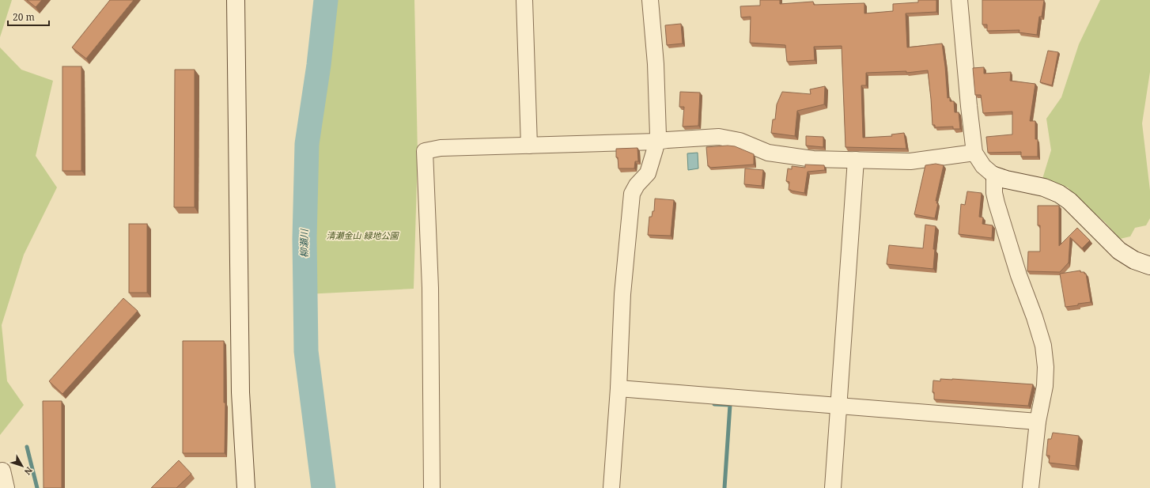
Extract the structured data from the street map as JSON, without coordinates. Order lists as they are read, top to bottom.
{
  "water": ["柳瀬川"],
  "parks": ["清瀬金山 緑地公園"],
  "scale_bar": "20 m",
  "north": "bottom right"
}
